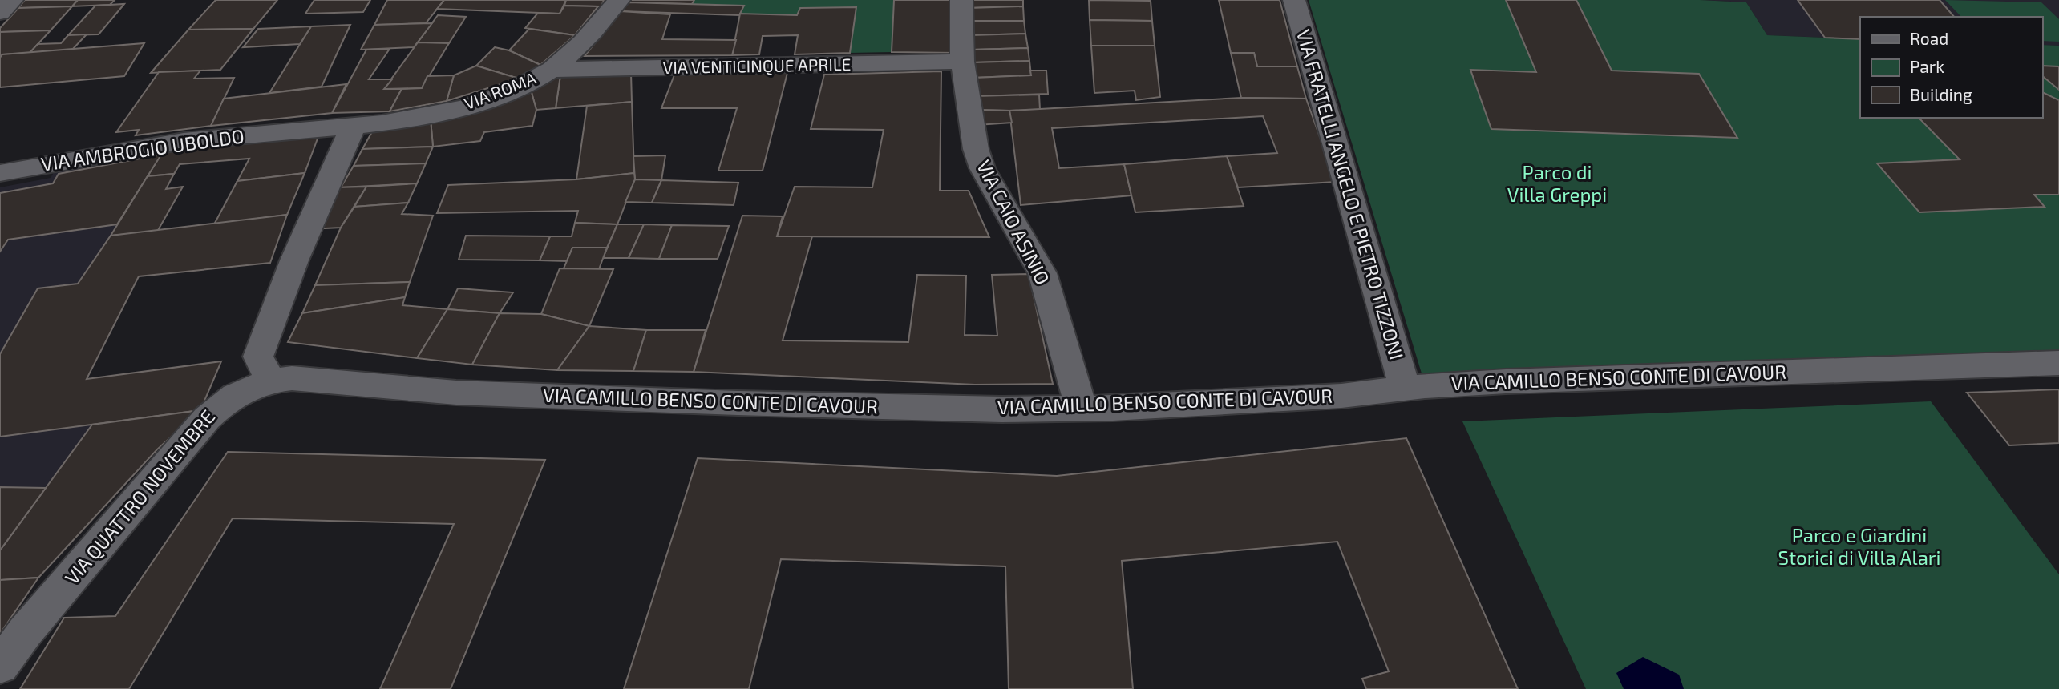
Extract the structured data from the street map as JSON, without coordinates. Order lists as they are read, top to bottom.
{
  "streets": {
    "street": [
      "VIA VENTICINQUE APRILE",
      "VIA ROMA",
      "VIA AMBROGIO UBOLDO",
      "VIA FRATELLI ANGELO E PIETRO TIZZONI",
      "VIA CAIO ASINIO",
      "VIA CAMILLO BENSO CONTE DI CAVOUR",
      "VIA QUATTRO NOVEMBRE"
    ]
  },
  "crossings": [
    ["VIA VENTICINQUE APRILE", "VIA ROMA"],
    ["VIA VENTICINQUE APRILE", "VIA CAIO ASINIO"],
    ["VIA ROMA", "VIA AMBROGIO UBOLDO"],
    ["VIA FRATELLI ANGELO E PIETRO TIZZONI", "VIA CAMILLO BENSO CONTE DI CAVOUR"],
    ["VIA CAIO ASINIO", "VIA CAMILLO BENSO CONTE DI CAVOUR"],
    ["VIA CAMILLO BENSO CONTE DI CAVOUR", "VIA QUATTRO NOVEMBRE"]
  ],
  "parks": ["Parco di Villa Greppi", "Parco e Giardini Storici di Villa Alari"],
  "legend": ["Road", "Park", "Building"]
}
